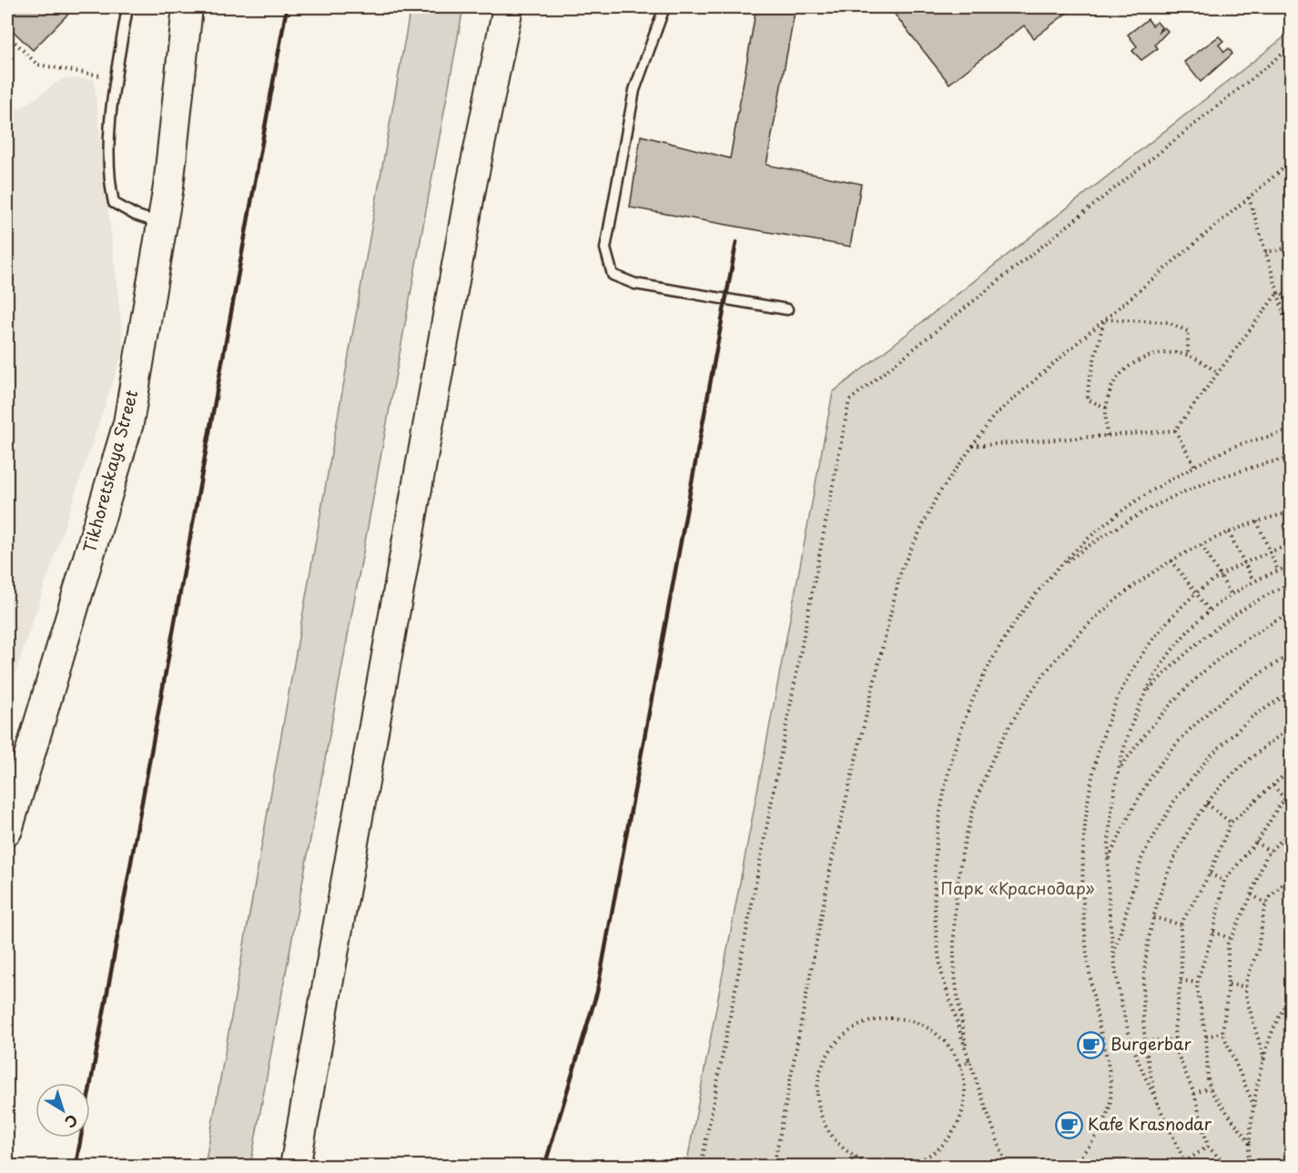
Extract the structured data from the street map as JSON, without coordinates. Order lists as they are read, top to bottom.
{
  "streets": {
    "street": ["Tikhoretskaya Street"]
  },
  "parks": ["Парк «Краснодар»"],
  "places": {
    "cafe": ["Burgerbar", "Kafe Krasnodar"]
  },
  "north": "bottom right"
}
